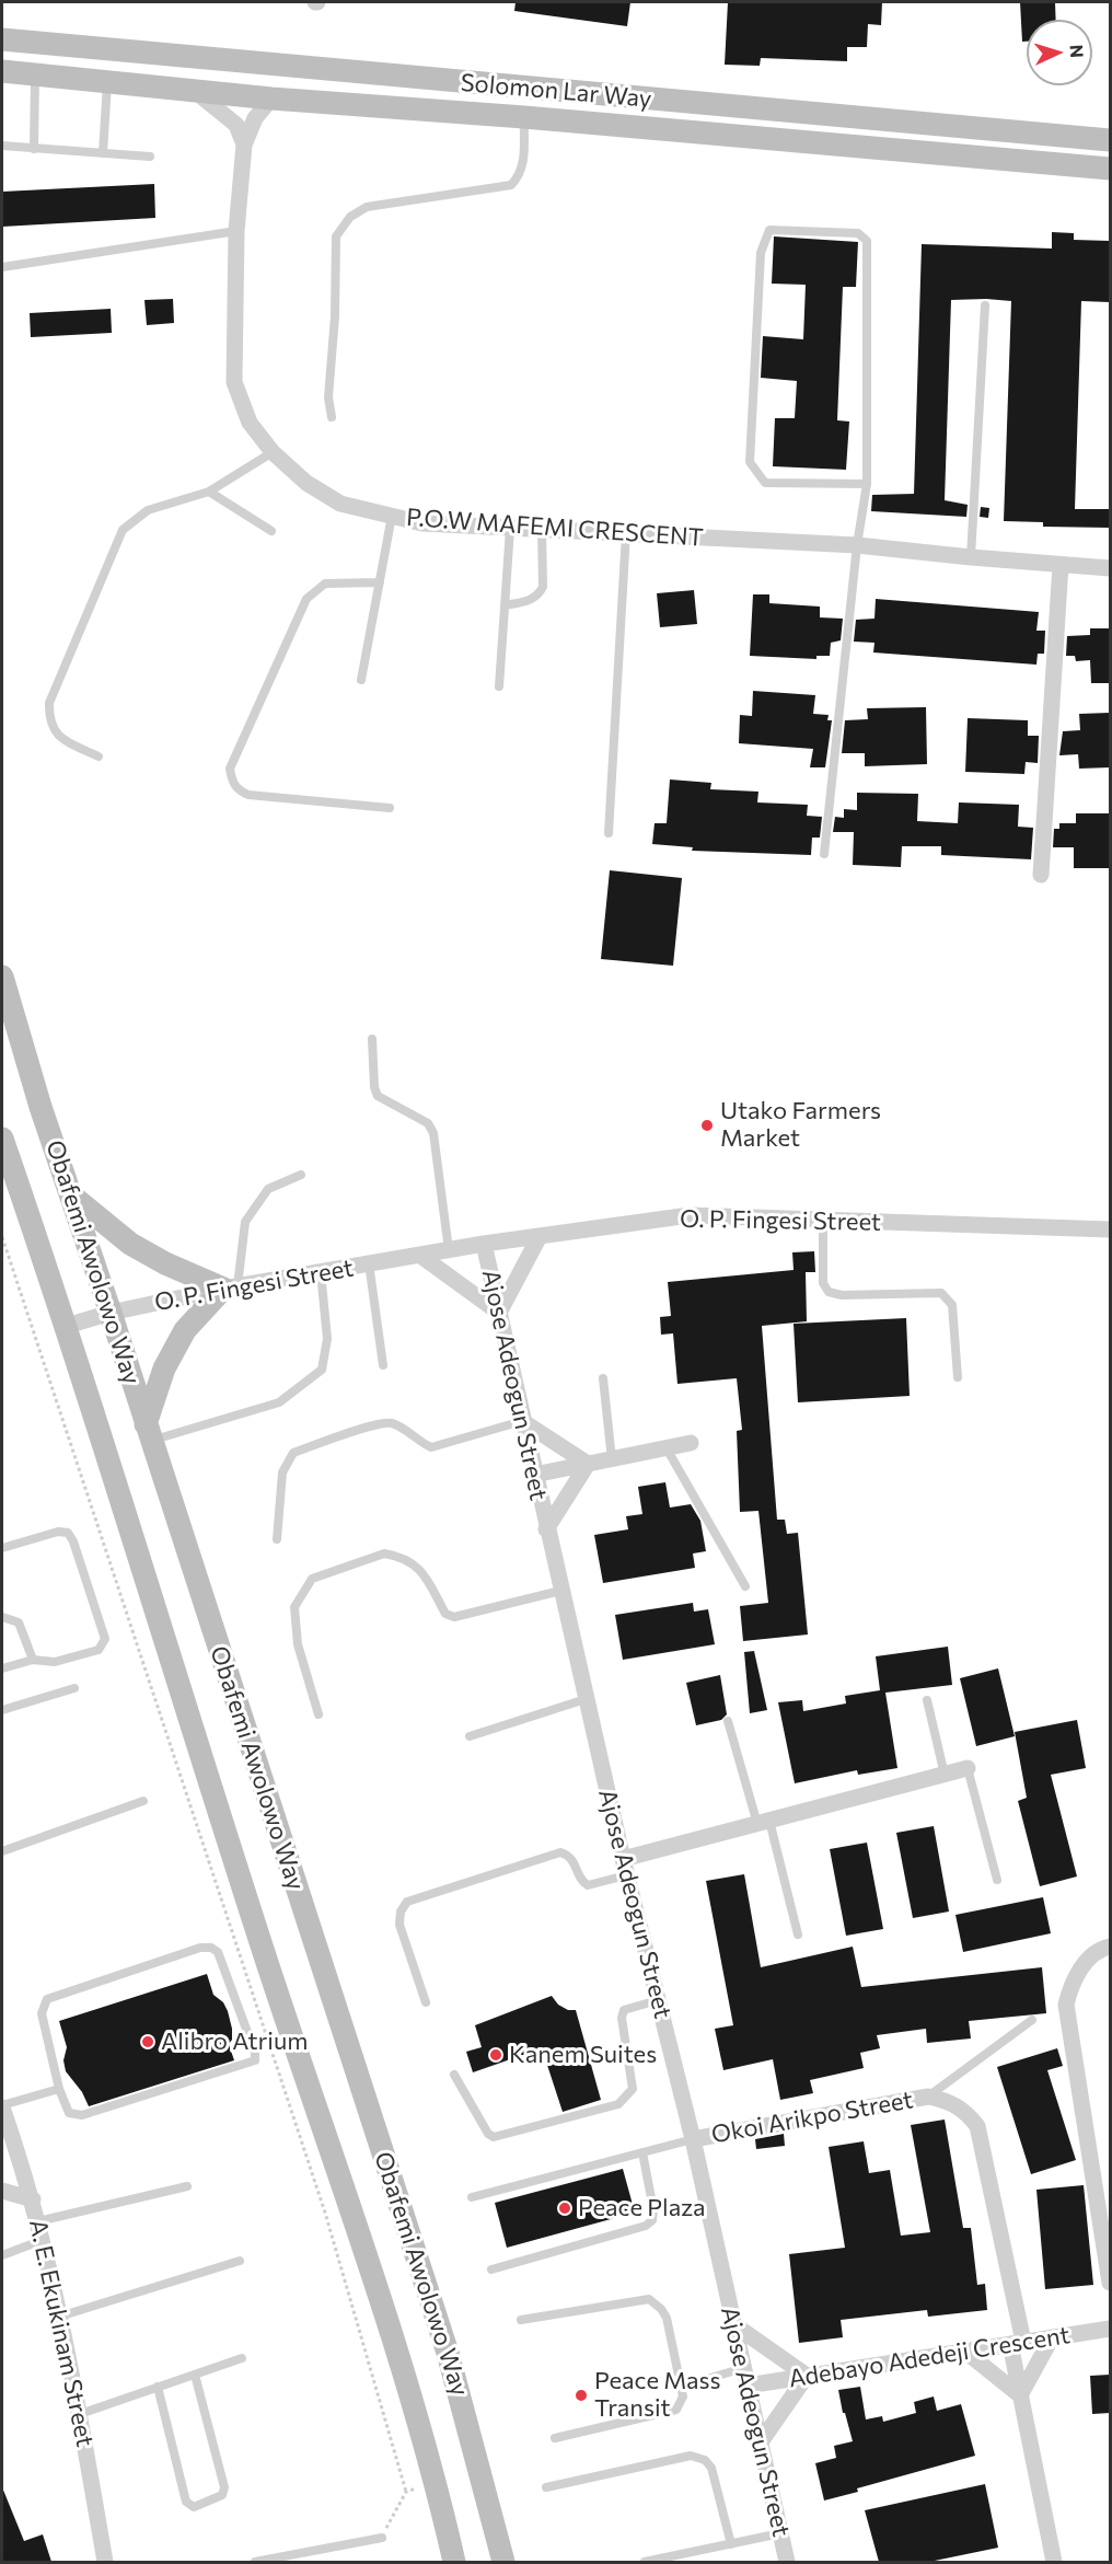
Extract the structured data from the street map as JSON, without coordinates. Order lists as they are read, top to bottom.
{
  "streets": {
    "main road": ["Solomon Lar Way", "Obafemi Awolowo Way"],
    "street": [
      "P.O.W MAFEMI CRESCENT",
      "O. P. Fingesi Street",
      "Ajose Adeogun Street",
      "Okoi Arikpo Street",
      "A. E. Ekukinam Street",
      "Adebayo Adedeji Crescent"
    ]
  },
  "crossings": [
    ["Solomon Lar Way", "P.O.W MAFEMI CRESCENT"],
    ["O. P. Fingesi Street", "Obafemi Awolowo Way"],
    ["O. P. Fingesi Street", "Ajose Adeogun Street"],
    ["Ajose Adeogun Street", "Okoi Arikpo Street"],
    ["Ajose Adeogun Street", "Adebayo Adedeji Crescent"],
    ["Okoi Arikpo Street", "Adebayo Adedeji Crescent"]
  ],
  "places": [
    "Utako Farmers Market",
    "Alibro Atrium",
    "Kanem Suites",
    "Peace Plaza",
    "Peace Mass Transit"
  ],
  "north": "right"
}
